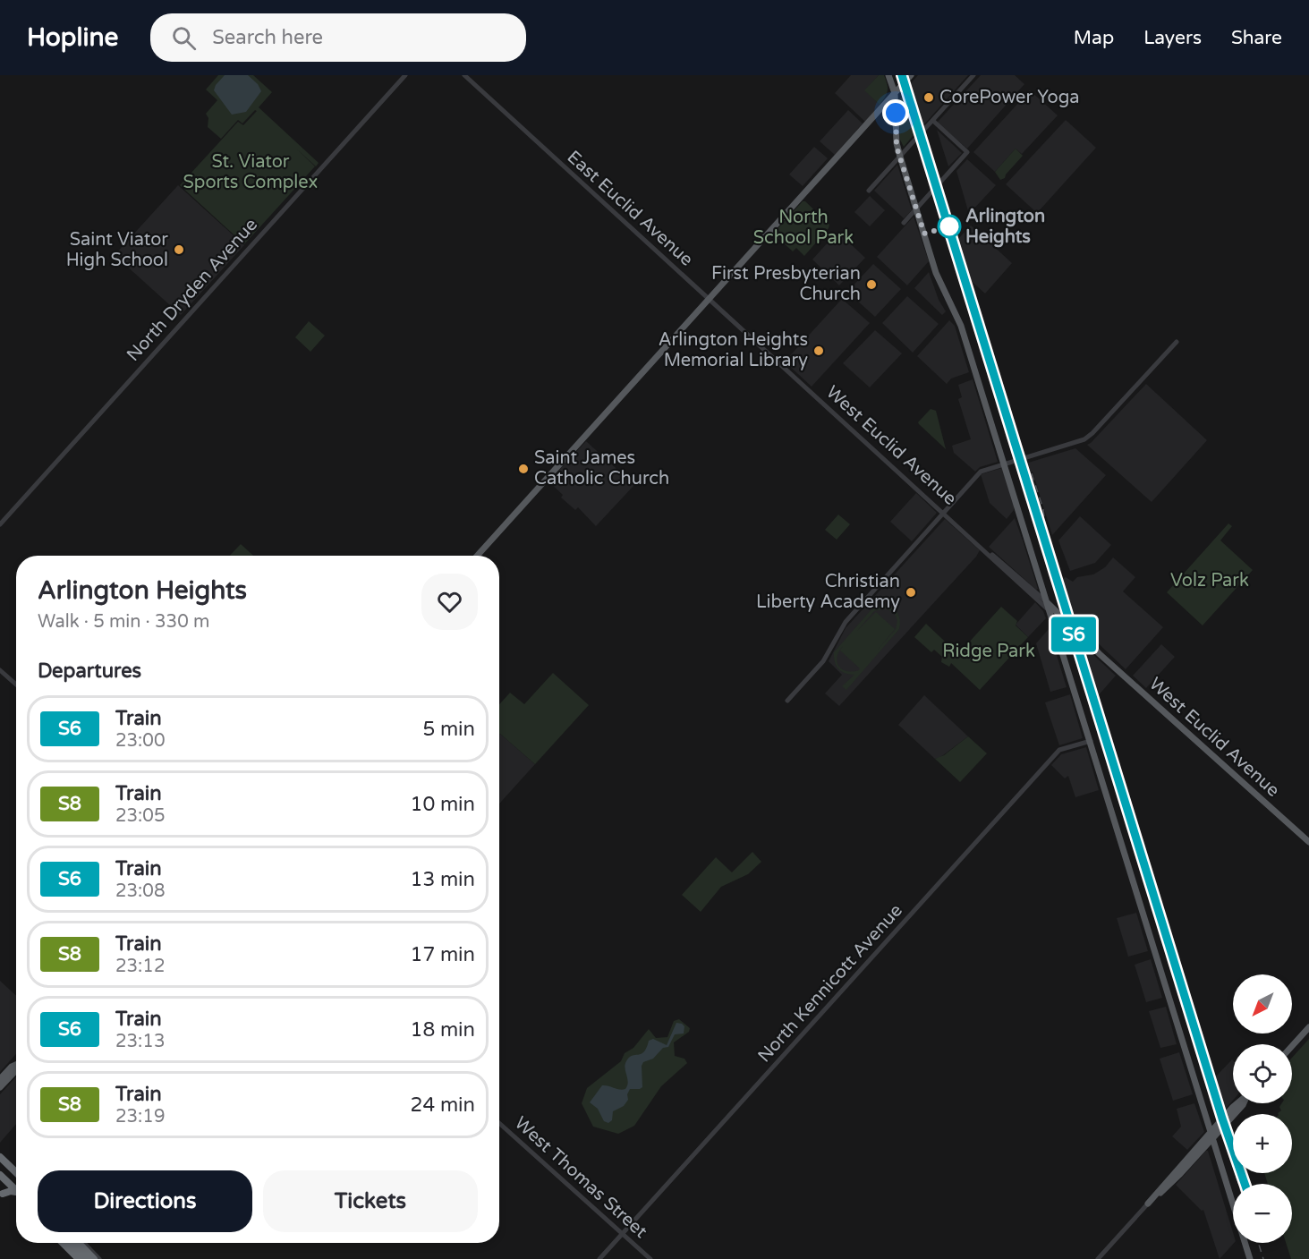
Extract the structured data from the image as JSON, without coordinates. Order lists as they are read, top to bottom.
{
  "streets": {
    "main road": ["West Euclid Avenue"],
    "street": [
      "East Euclid Avenue",
      "North Dryden Avenue",
      "North Kennicott Avenue",
      "West Thomas Street"
    ]
  },
  "crossings": [
    ["East Euclid Avenue", "West Euclid Avenue"],
    ["North Kennicott Avenue", "West Thomas Street"]
  ],
  "parks": [
    "St. Viator Sports Complex",
    "North School Park",
    "Volz Park",
    "Ridge Park"
  ],
  "places": [
    "CorePower Yoga",
    "Arlington Heights",
    "Saint Viator High School",
    "First Presbyterian Church",
    "Arlington Heights Memorial Library",
    "Saint James Catholic Church",
    "Christian Liberty Academy"
  ],
  "north": "bottom left",
  "page": {
    "header": "Hopline",
    "search": "Search here",
    "nav": ["Map", "Layers", "Share"],
    "on_map": "S6",
    "heading": [
      ["Arlington Heights", "Walk · 5 min · 330 m"],
      "Departures"
    ],
    "list": [
      {
        "mark": "S6",
        "name": "Train",
        "note": "23:00",
        "value": "5 min"
      },
      {
        "mark": "S8",
        "name": "Train",
        "note": "23:05",
        "value": "10 min"
      },
      {
        "mark": "S6",
        "name": "Train",
        "note": "23:08",
        "value": "13 min"
      },
      {
        "mark": "S8",
        "name": "Train",
        "note": "23:12",
        "value": "17 min"
      },
      {
        "mark": "S6",
        "name": "Train",
        "note": "23:13",
        "value": "18 min"
      },
      {
        "mark": "S8",
        "name": "Train",
        "note": "23:19",
        "value": "24 min"
      }
    ],
    "map_buttons": ["+", "−"],
    "buttons": ["Directions", "Tickets"]
  }
}
